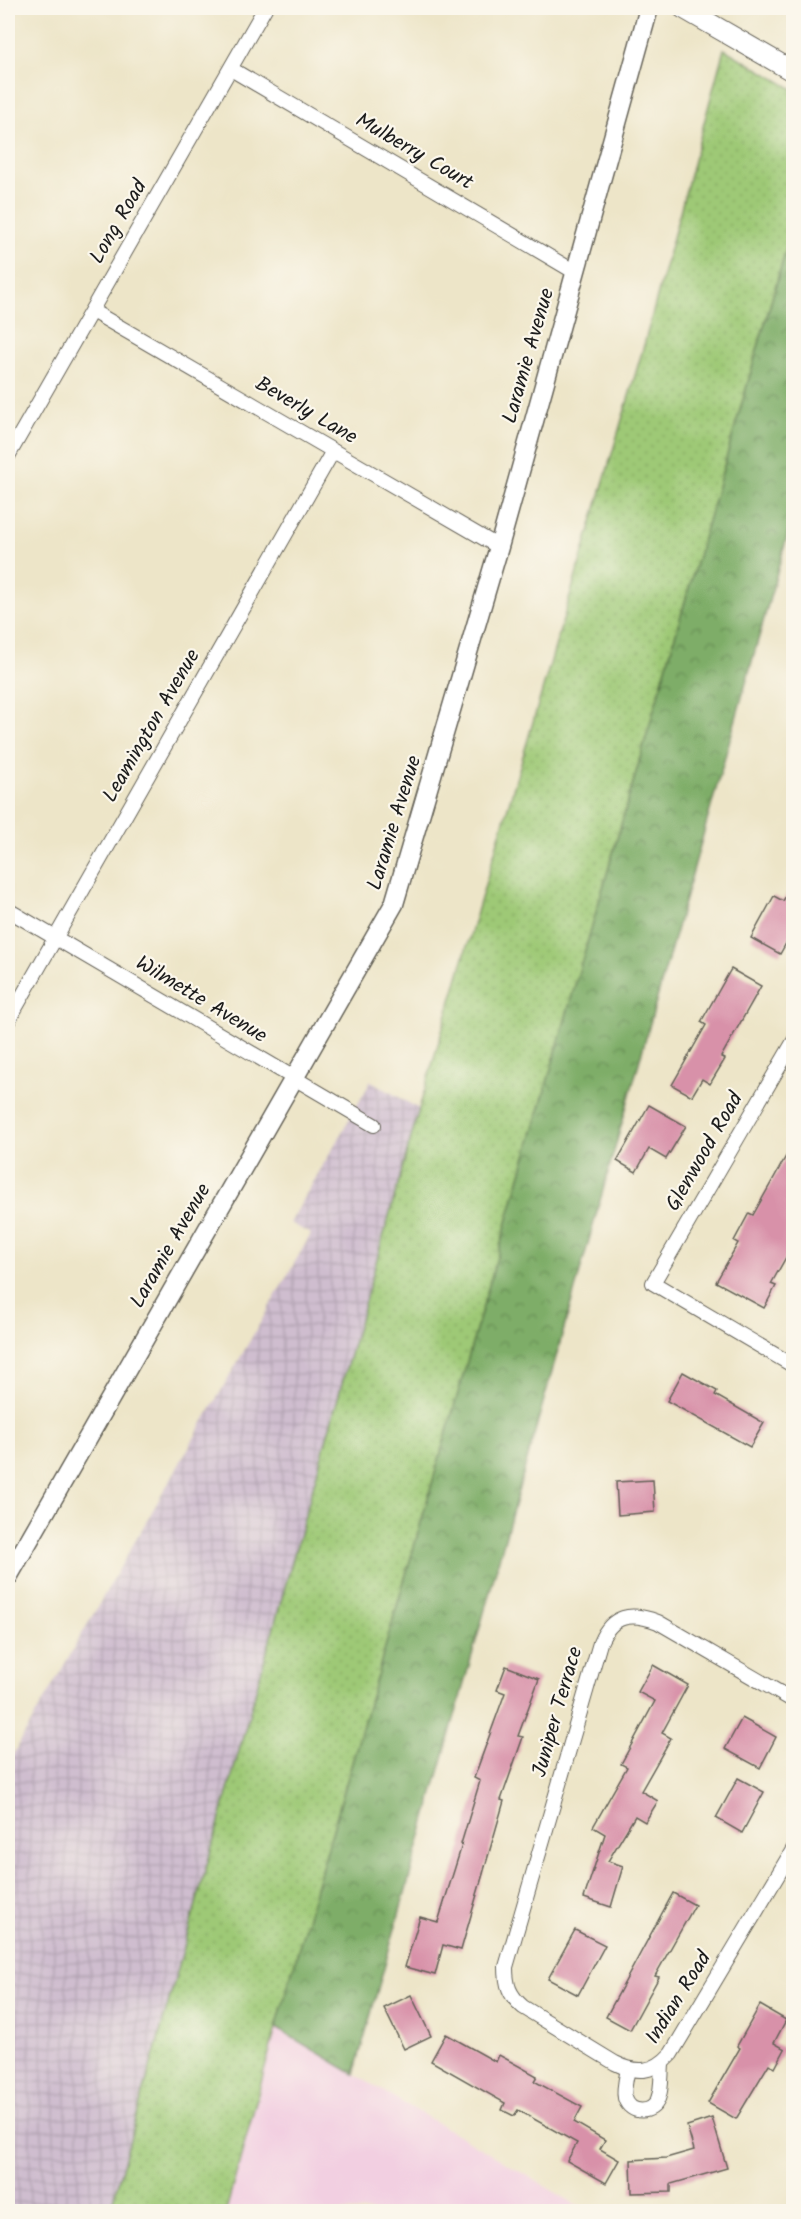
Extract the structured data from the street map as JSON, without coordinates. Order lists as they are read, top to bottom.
{
  "streets": {
    "street": [
      "Mulberry Court",
      "Long Road",
      "Laramie Avenue",
      "Beverly Lane",
      "Leamington Avenue",
      "Wilmette Avenue",
      "Glenwood Road",
      "Juniper Terrace",
      "Indian Road"
    ]
  },
  "crossings": [
    ["Mulberry Court", "Long Road"],
    ["Mulberry Court", "Laramie Avenue"],
    ["Long Road", "Beverly Lane"],
    ["Laramie Avenue", "Beverly Lane"],
    ["Laramie Avenue", "Wilmette Avenue"],
    ["Beverly Lane", "Leamington Avenue"],
    ["Leamington Avenue", "Wilmette Avenue"],
    ["Juniper Terrace", "Indian Road"]
  ]
}
